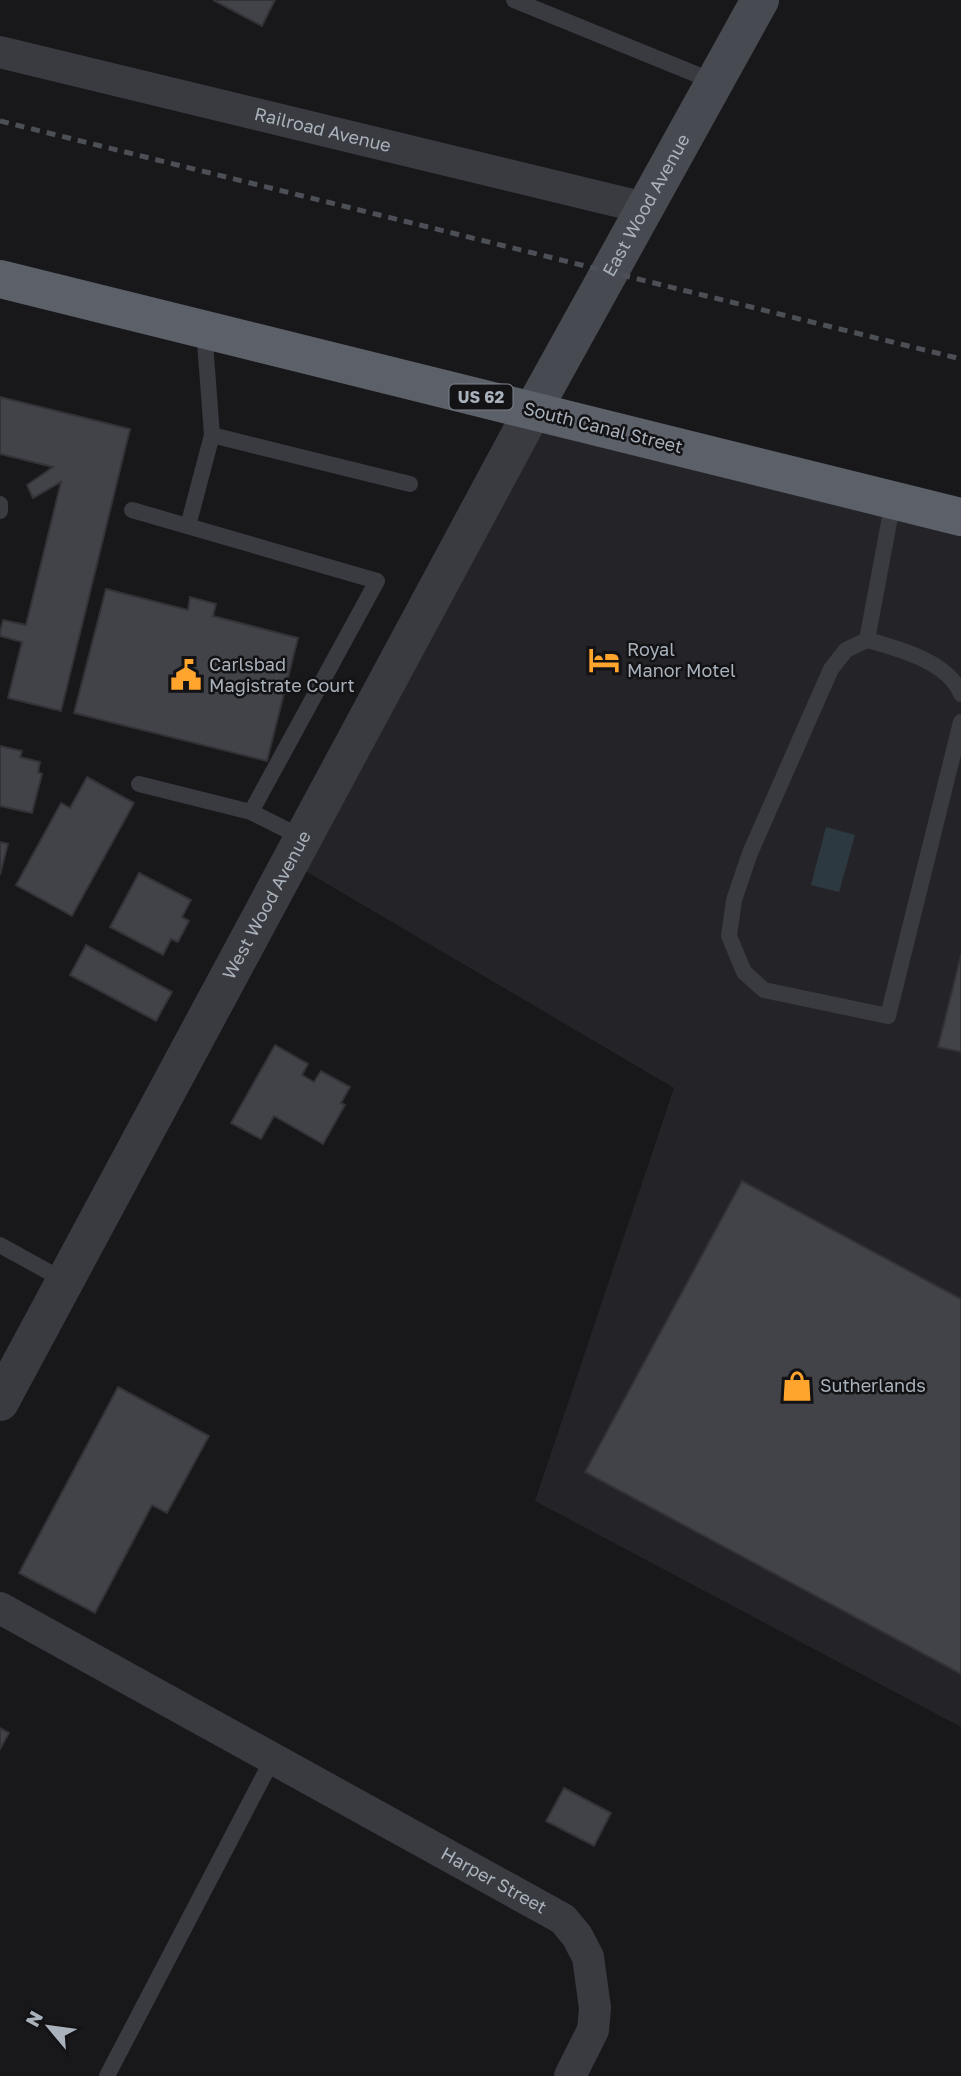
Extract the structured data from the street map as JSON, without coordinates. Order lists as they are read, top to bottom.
{
  "streets": {
    "highway": ["US 62", "South Canal Street"],
    "main road": ["East Wood Avenue"],
    "street": ["Railroad Avenue", "West Wood Avenue", "Harper Street"]
  },
  "crossings": [
    ["Railroad Avenue", "East Wood Avenue"],
    ["East Wood Avenue", "South Canal Street"],
    ["East Wood Avenue", "West Wood Avenue"],
    ["South Canal Street", "West Wood Avenue"]
  ],
  "places": {
    "hotel": ["Royal Manor Motel"],
    "public building": ["Carlsbad Magistrate Court"],
    "shop": ["Sutherlands"]
  },
  "north": "top left"
}
